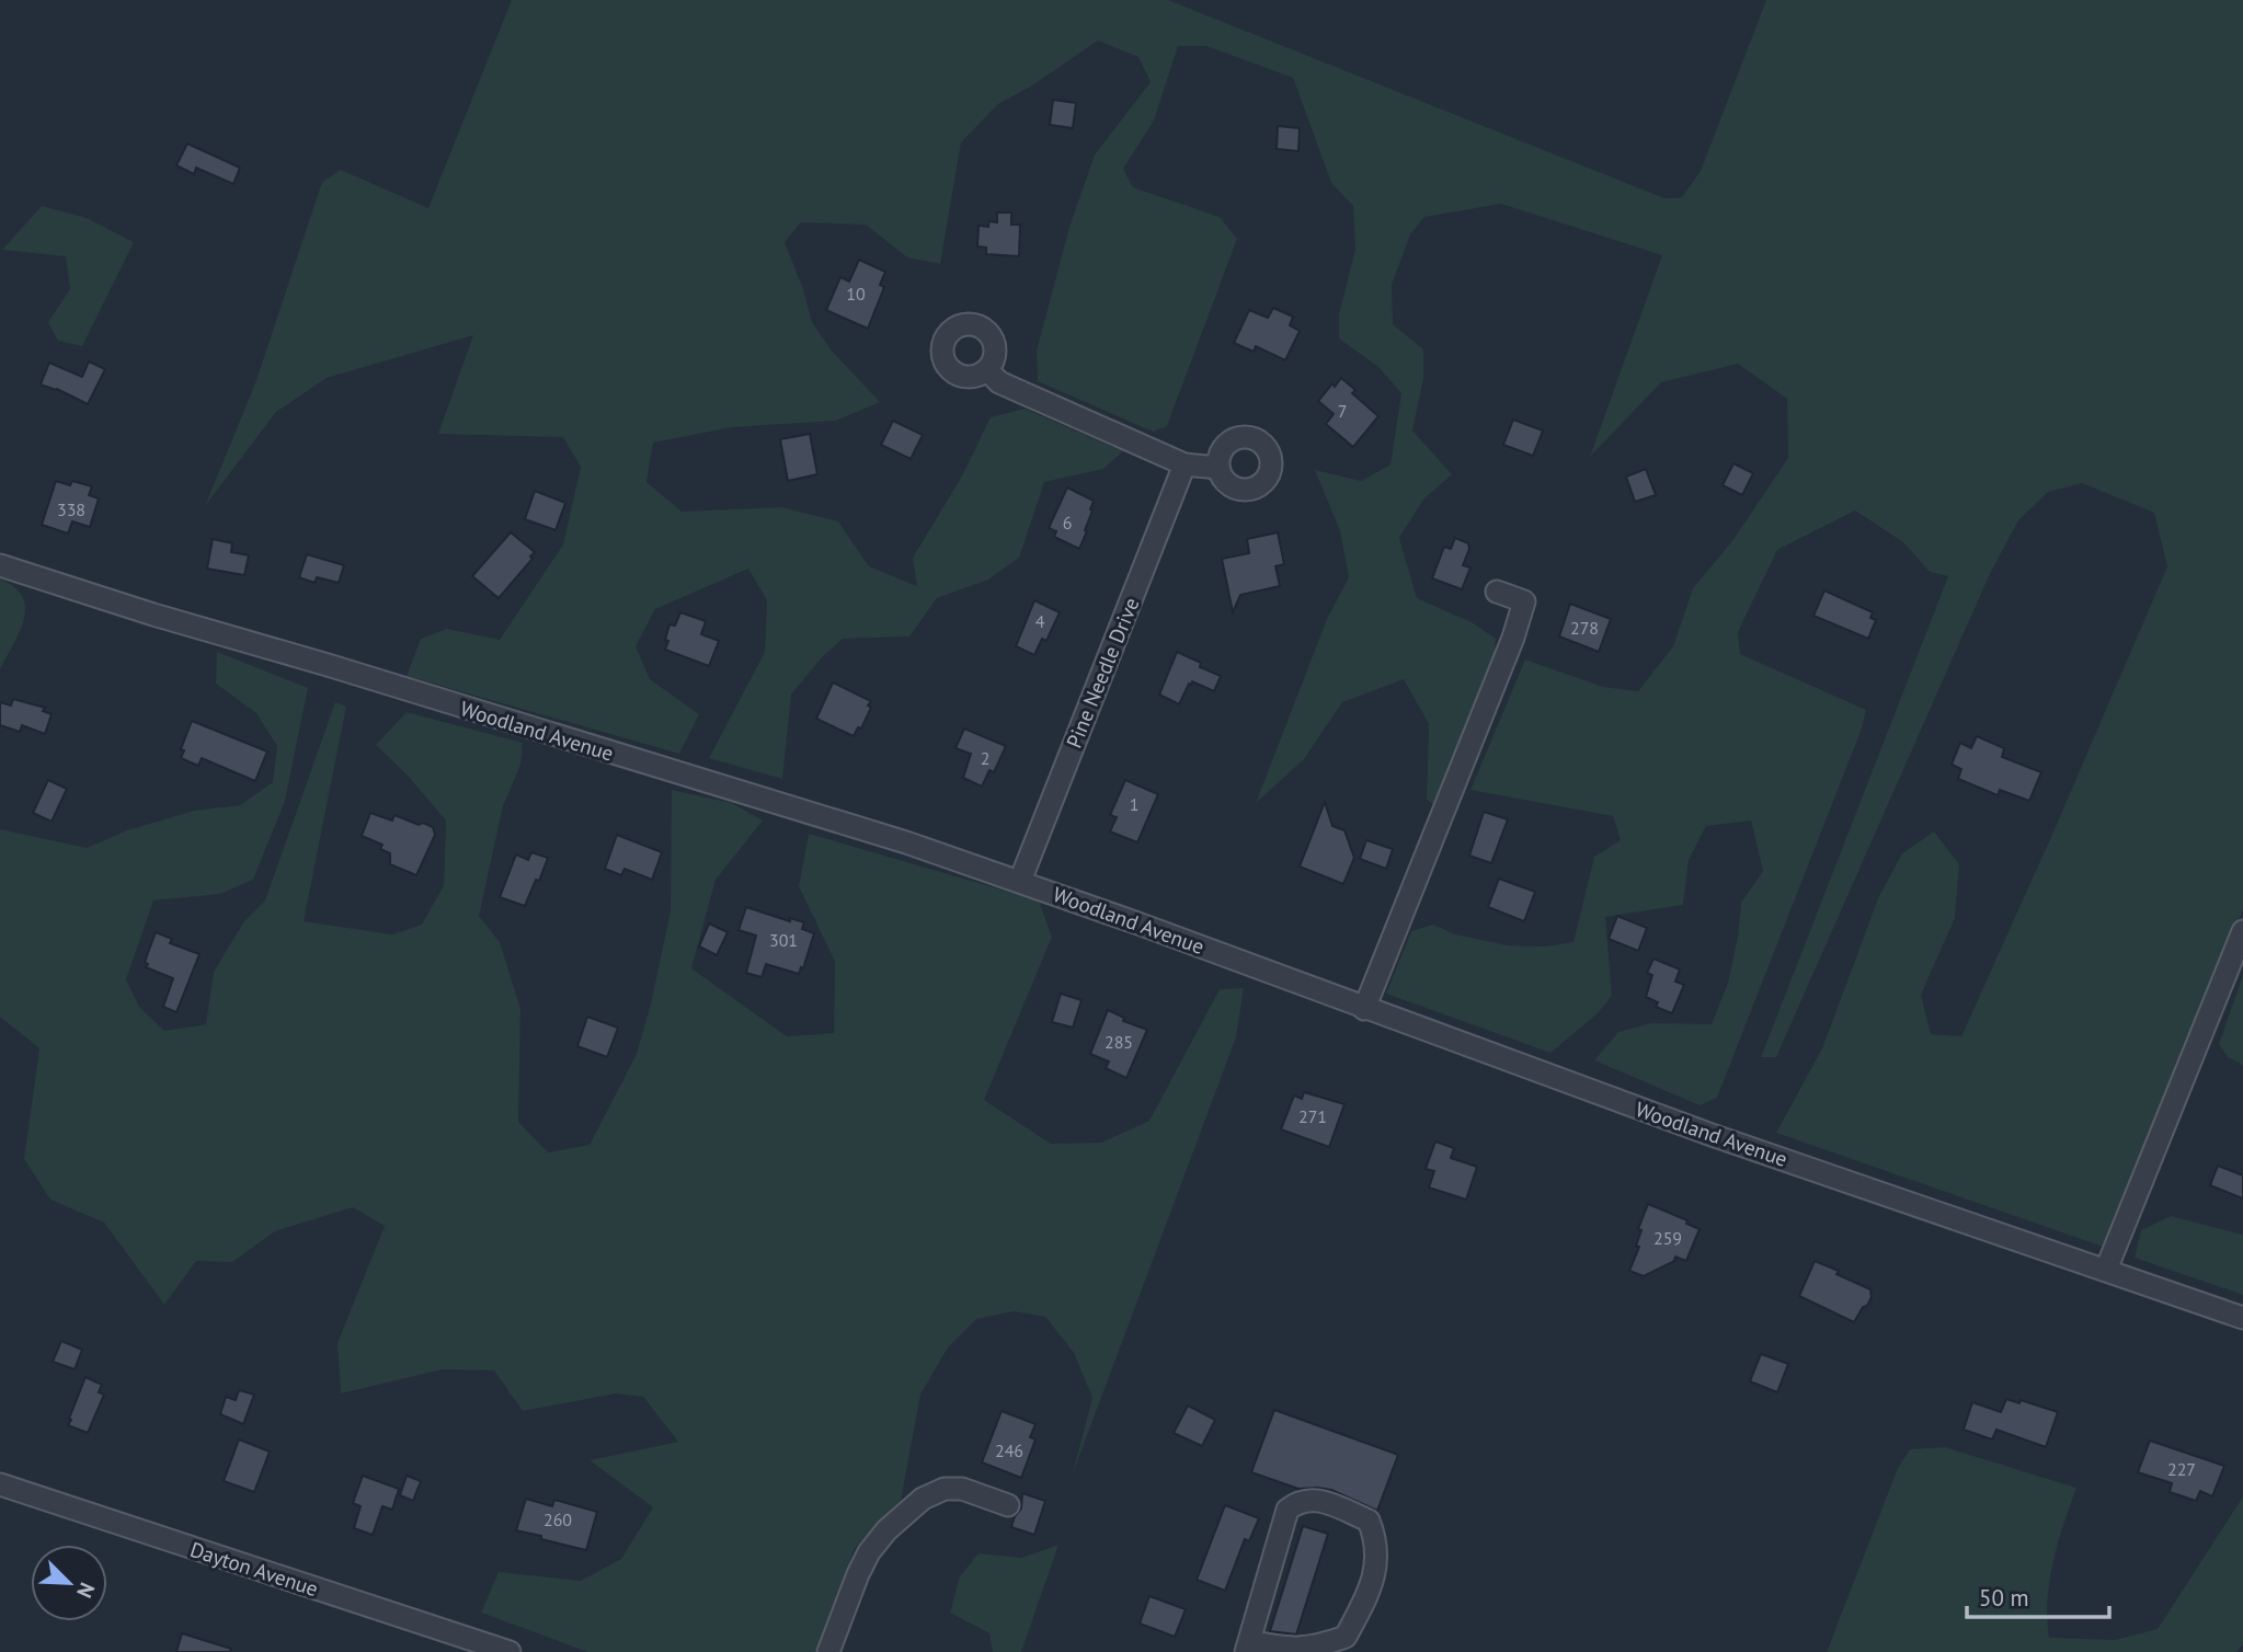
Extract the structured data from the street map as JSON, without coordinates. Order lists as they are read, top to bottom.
{
  "streets": {
    "street": ["Pine Needle Drive", "Woodland Avenue", "Dayton Avenue"]
  },
  "crossings": [
    ["Pine Needle Drive", "Woodland Avenue"]
  ],
  "house_numbers": [
    "10",
    "7",
    "338",
    "6",
    "4",
    "278",
    "2",
    "1",
    "301",
    "285",
    "271",
    "259",
    "246",
    "227",
    "260"
  ],
  "scale_bar": "50 m",
  "north": "bottom right"
}
